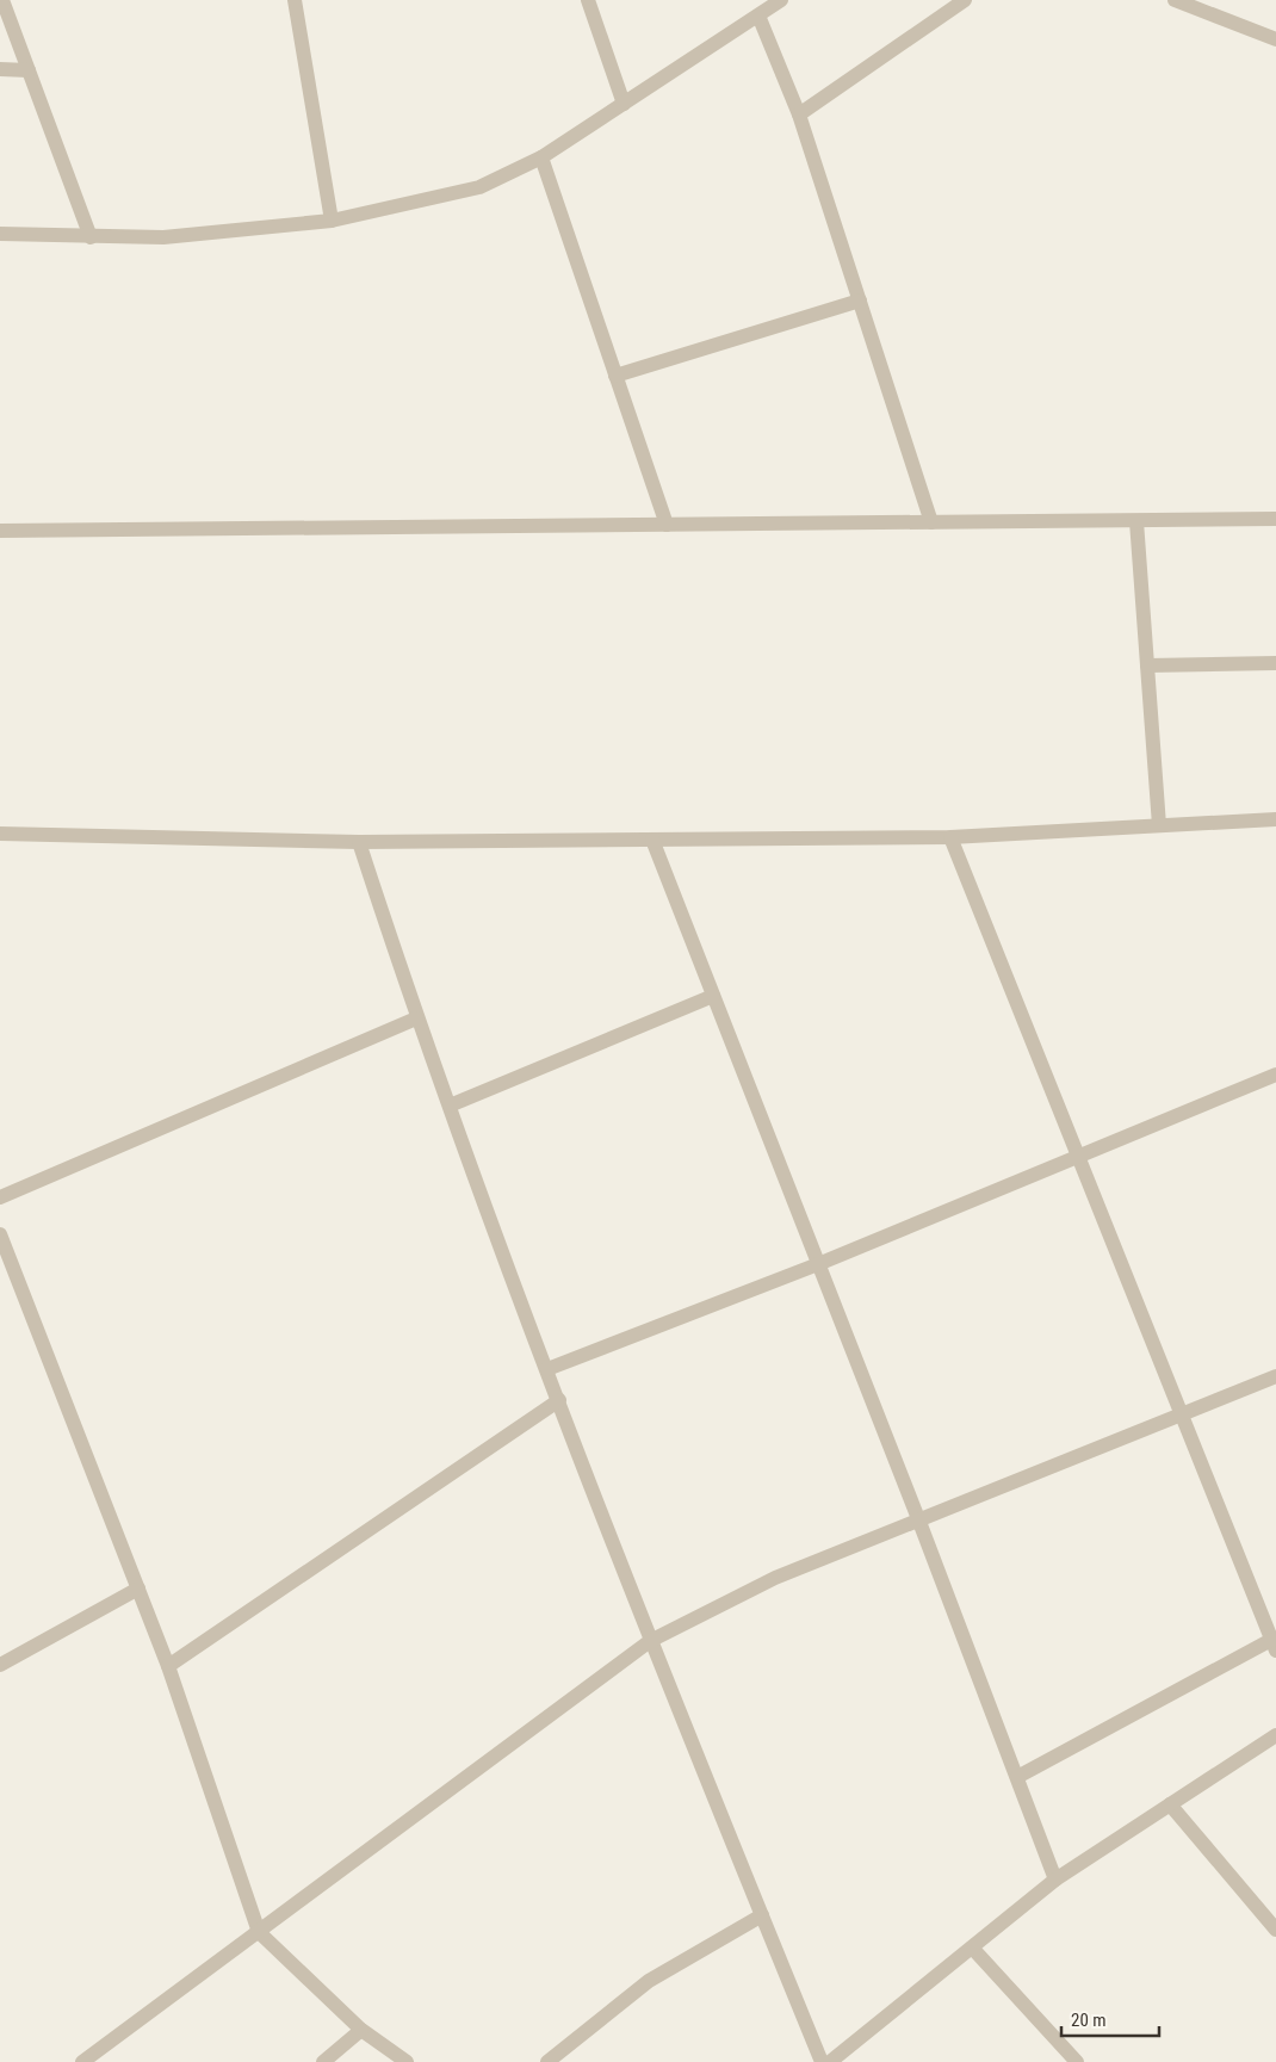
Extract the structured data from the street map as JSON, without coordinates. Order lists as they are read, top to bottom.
{
  "scale_bar": "20 m"
}
